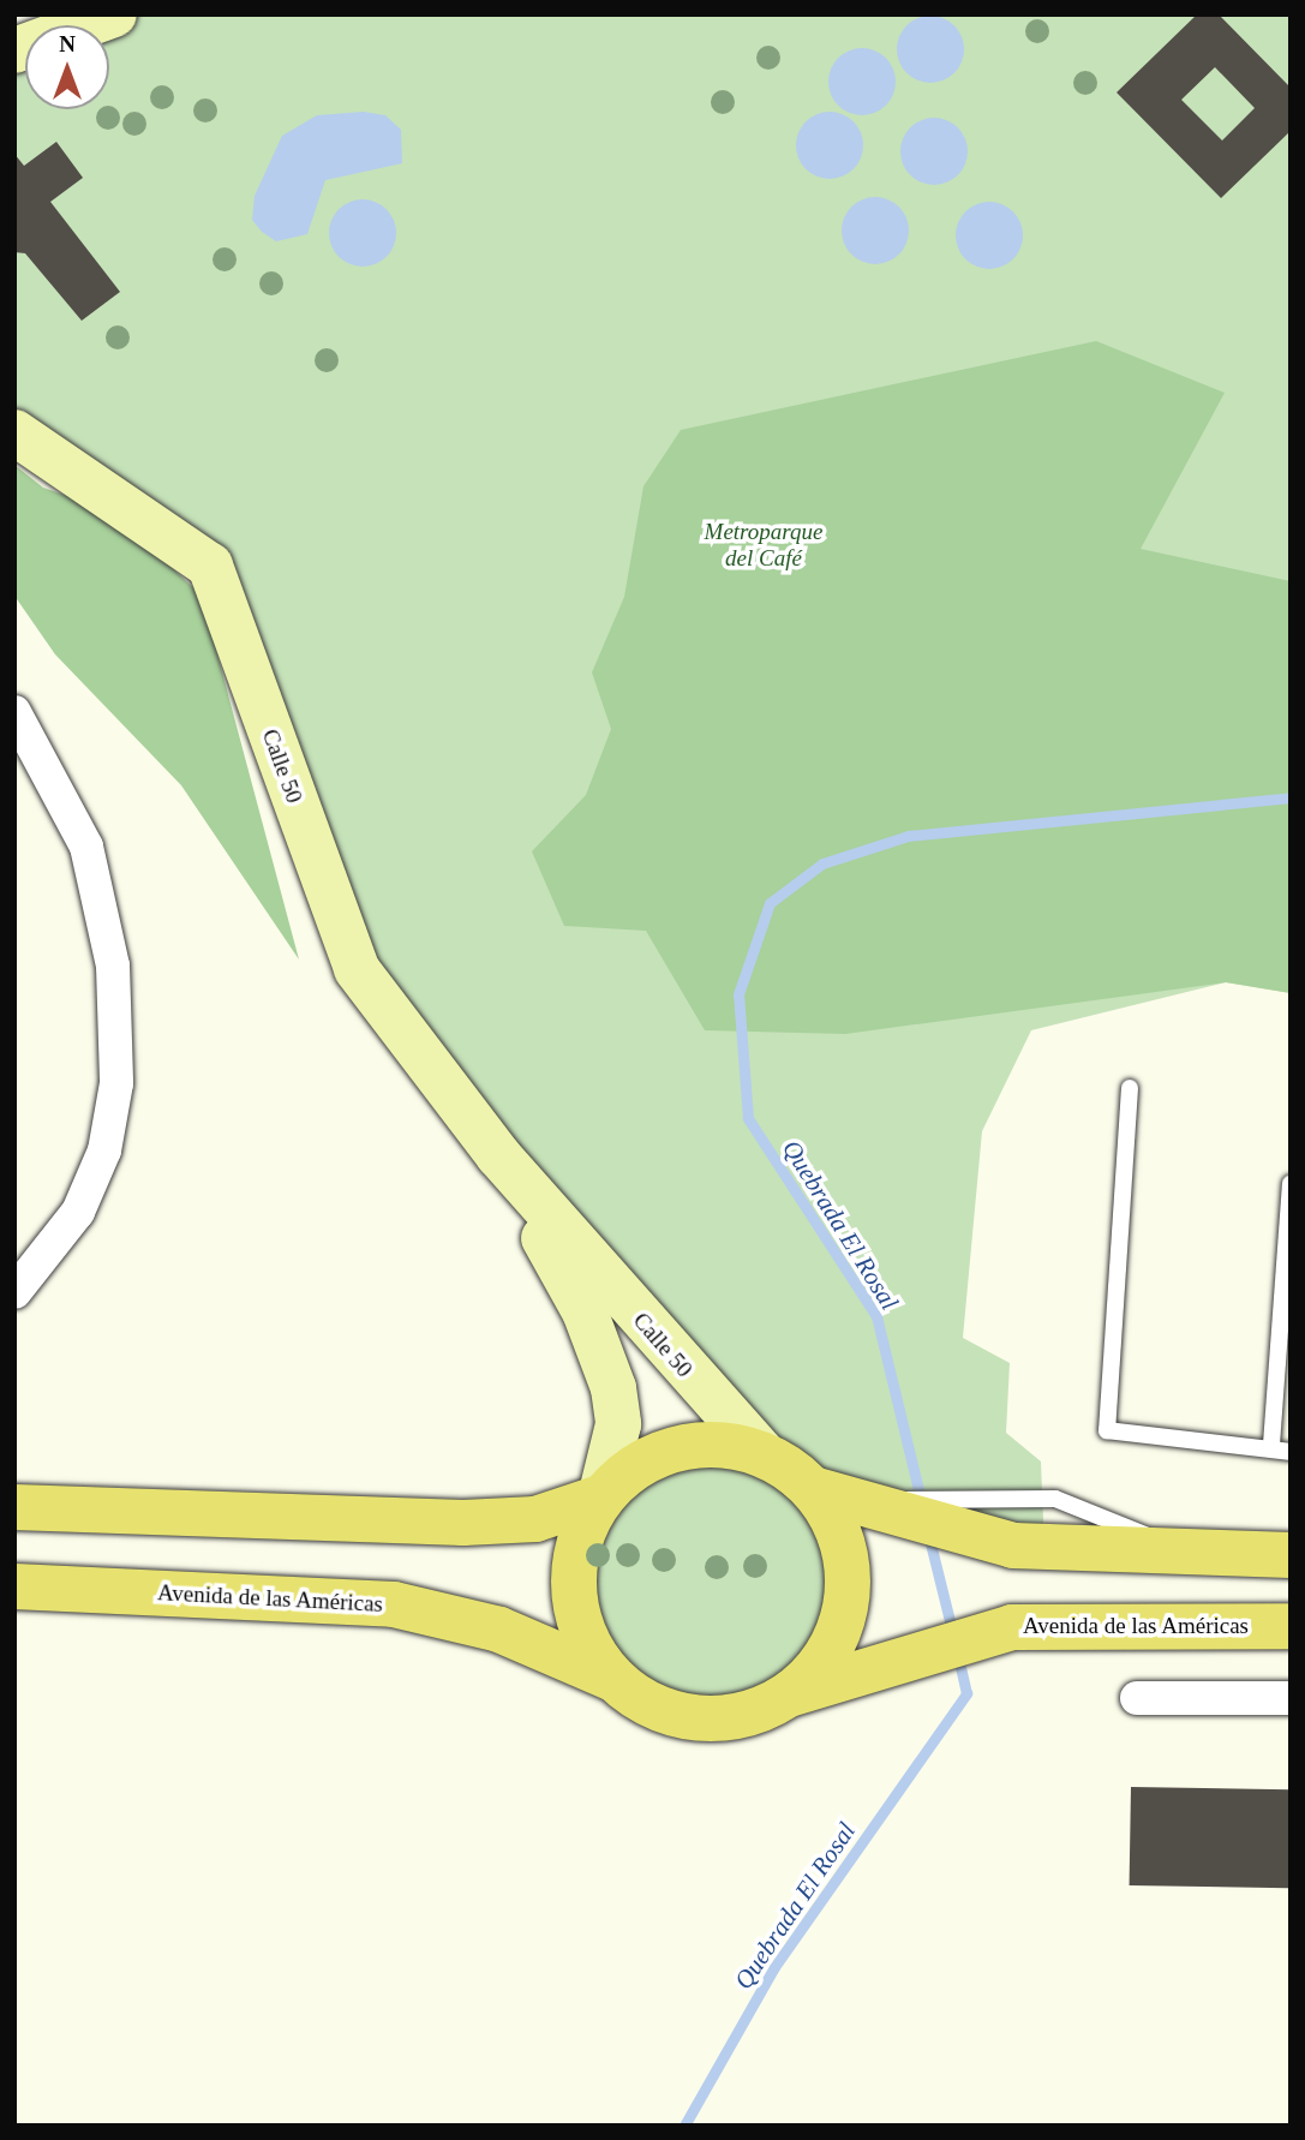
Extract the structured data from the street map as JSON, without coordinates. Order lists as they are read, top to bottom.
{
  "streets": {
    "main road": ["Avenida de las Américas"],
    "street": ["Calle 50"]
  },
  "crossings": [
    ["Calle 50", "Avenida de las Américas"]
  ],
  "water": ["Quebrada El Rosal"],
  "parks": ["Metroparque del Café"],
  "north": "top"
}
